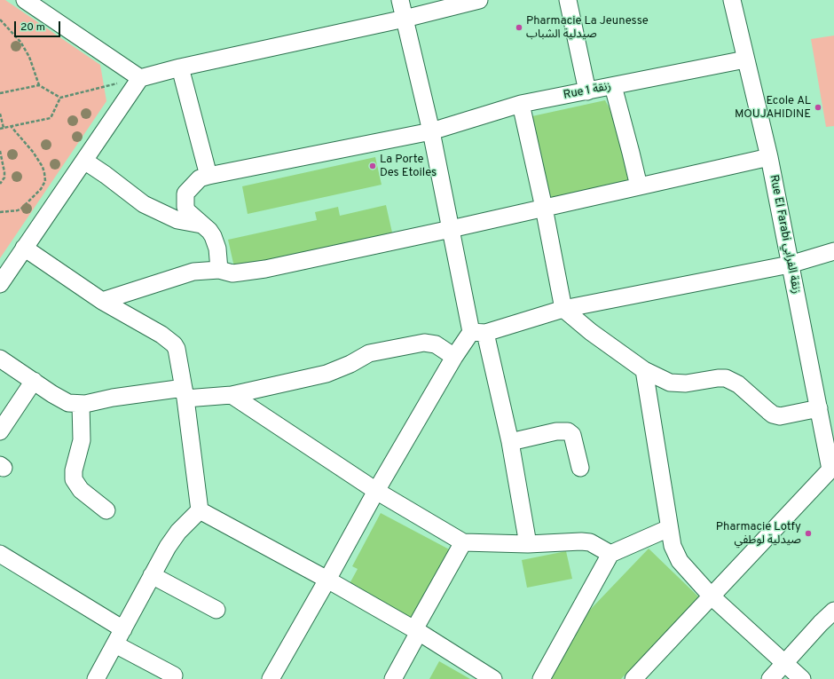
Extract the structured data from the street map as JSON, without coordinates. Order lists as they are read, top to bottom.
{
  "streets": {
    "street": ["Rue 1 زنقة", "Rue El Farabi زنقة الفرابي"]
  },
  "crossings": [
    ["Rue 1 زنقة", "Rue El Farabi زنقة الفرابي"]
  ],
  "places": [
    "Pharmacie La Jeunesse صيدلية الشباب",
    "Ecole AL MOUJAHIDINE",
    "La Porte Des Etoiles",
    "Pharmacie Lotfy صيدلية لوطفي"
  ],
  "scale_bar": "20 m"
}
